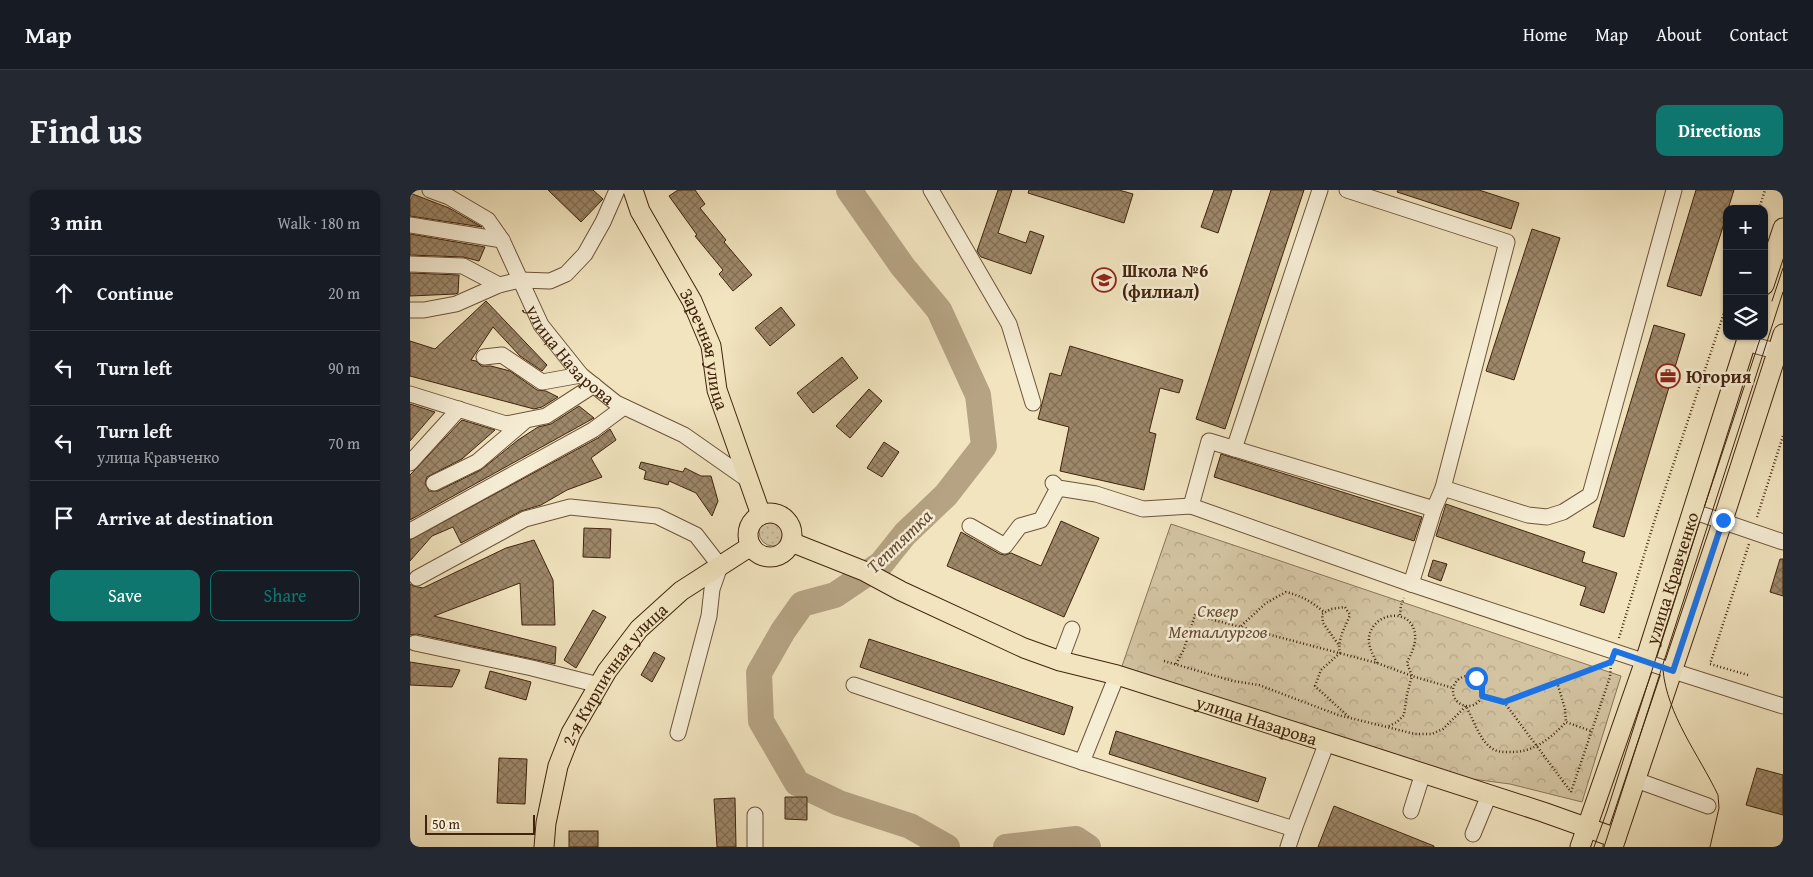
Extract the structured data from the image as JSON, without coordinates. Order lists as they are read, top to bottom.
{
  "streets": {
    "main road": [
      "Заречная улица",
      "улица Назарова",
      "улица Кравченко",
      "2-я Кирпичная улица"
    ]
  },
  "crossings": [
    ["Заречная улица", "улица Назарова"],
    ["Заречная улица", "2-я Кирпичная улица"],
    ["улица Назарова", "улица Кравченко"],
    ["улица Назарова", "2-я Кирпичная улица"]
  ],
  "water": ["Тептятка"],
  "parks": ["Сквер Металлургов"],
  "places": {
    "school or university": ["Школа №6 (филиал)"],
    "office": ["Югория"]
  },
  "scale_bar": "50 m",
  "page": {
    "header": "Map",
    "nav": [
      "Home",
      "Map",
      "About",
      "Contact"
    ],
    "title": "Find us",
    "buttons": [
      "Directions",
      ["Save", "Share"]
    ],
    "heading": ["3 min", "Walk · 180 m"],
    "map_buttons": ["+", "−"],
    "list": [
      ["Continue", "20 m"],
      ["Turn left", "90 m"],
      ["Turn left", "улица Кравченко", "70 m"],
      "Arrive at destination"
    ],
    "scale": "50 m"
  }
}
